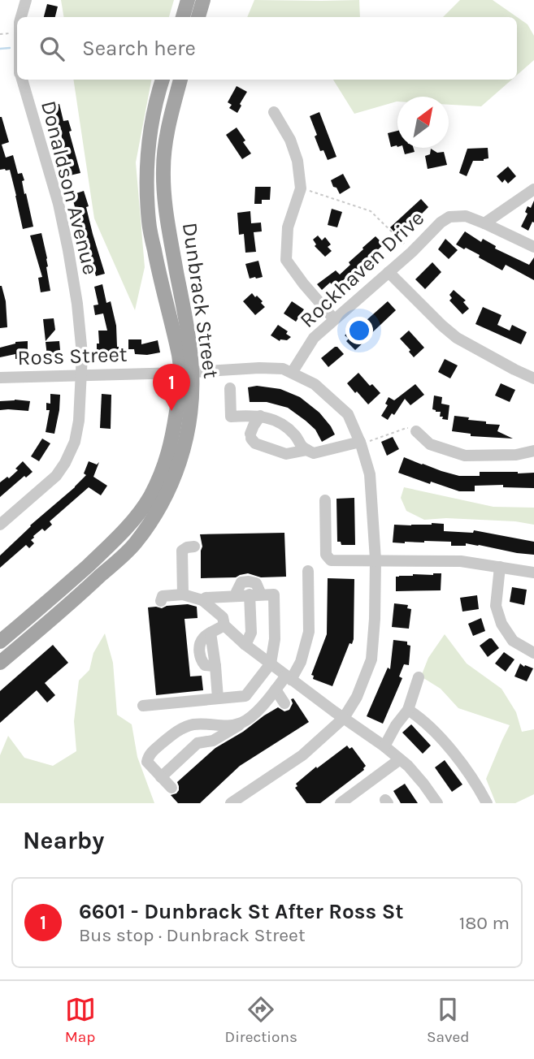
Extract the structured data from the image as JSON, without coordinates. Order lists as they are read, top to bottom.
{
  "streets": {
    "main road": ["Dunbrack Street"],
    "street": ["Donaldson Avenue", "Rockhaven Drive", "Ross Street"]
  },
  "crossings": [
    ["Donaldson Avenue", "Ross Street"],
    ["Rockhaven Drive", "Ross Street"],
    ["Dunbrack Street", "Ross Street"]
  ],
  "north": "top right",
  "page": {
    "search": "Search here",
    "pins": "1",
    "heading": "Nearby",
    "list": [
      {
        "mark": "1",
        "name": "6601 - Dunbrack St After Ross St",
        "note": "Bus stop · Dunbrack Street",
        "value": "180 m"
      }
    ],
    "nav": ["Map", "Directions", "Saved"]
  }
}
